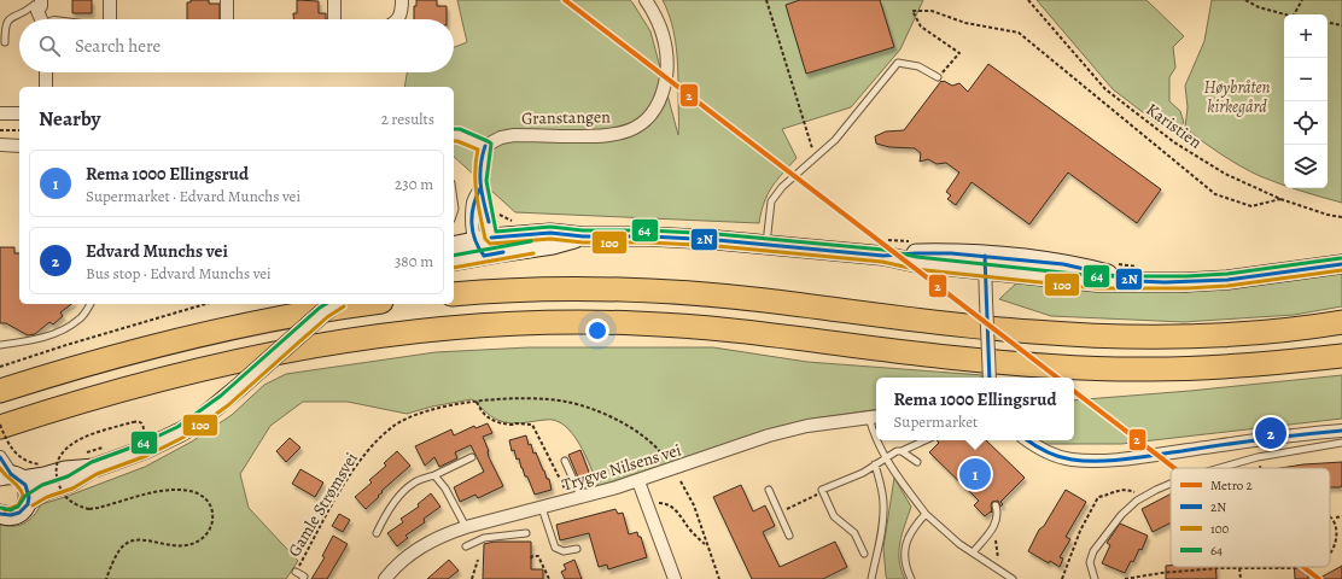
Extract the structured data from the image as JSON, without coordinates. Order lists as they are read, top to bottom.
{
  "streets": {
    "street": ["Granstangen", "Trygve Nilsens vei"],
    "path": ["Karistien", "Gamle Strømsvei"]
  },
  "parks": ["Høybråten kirkegård"],
  "lines": [
    "metro line 2",
    "transit line 64",
    "transit line 100",
    "transit line 2N"
  ],
  "legend": [
    "Metro 2",
    "2N",
    "100",
    "64"
  ],
  "page": {
    "map_buttons": ["+", "−"],
    "search": "Search here",
    "heading": ["Nearby", "2 results"],
    "list": [
      {
        "mark": "1",
        "name": "Rema 1000 Ellingsrud",
        "note": "Supermarket · Edvard Munchs vei",
        "value": "230 m"
      },
      {
        "mark": "2",
        "name": "Edvard Munchs vei",
        "note": "Bus stop · Edvard Munchs vei",
        "value": "380 m"
      }
    ],
    "popup": ["Rema 1000 Ellingsrud", "Supermarket"],
    "pins": ["2", "1"]
  }
}
